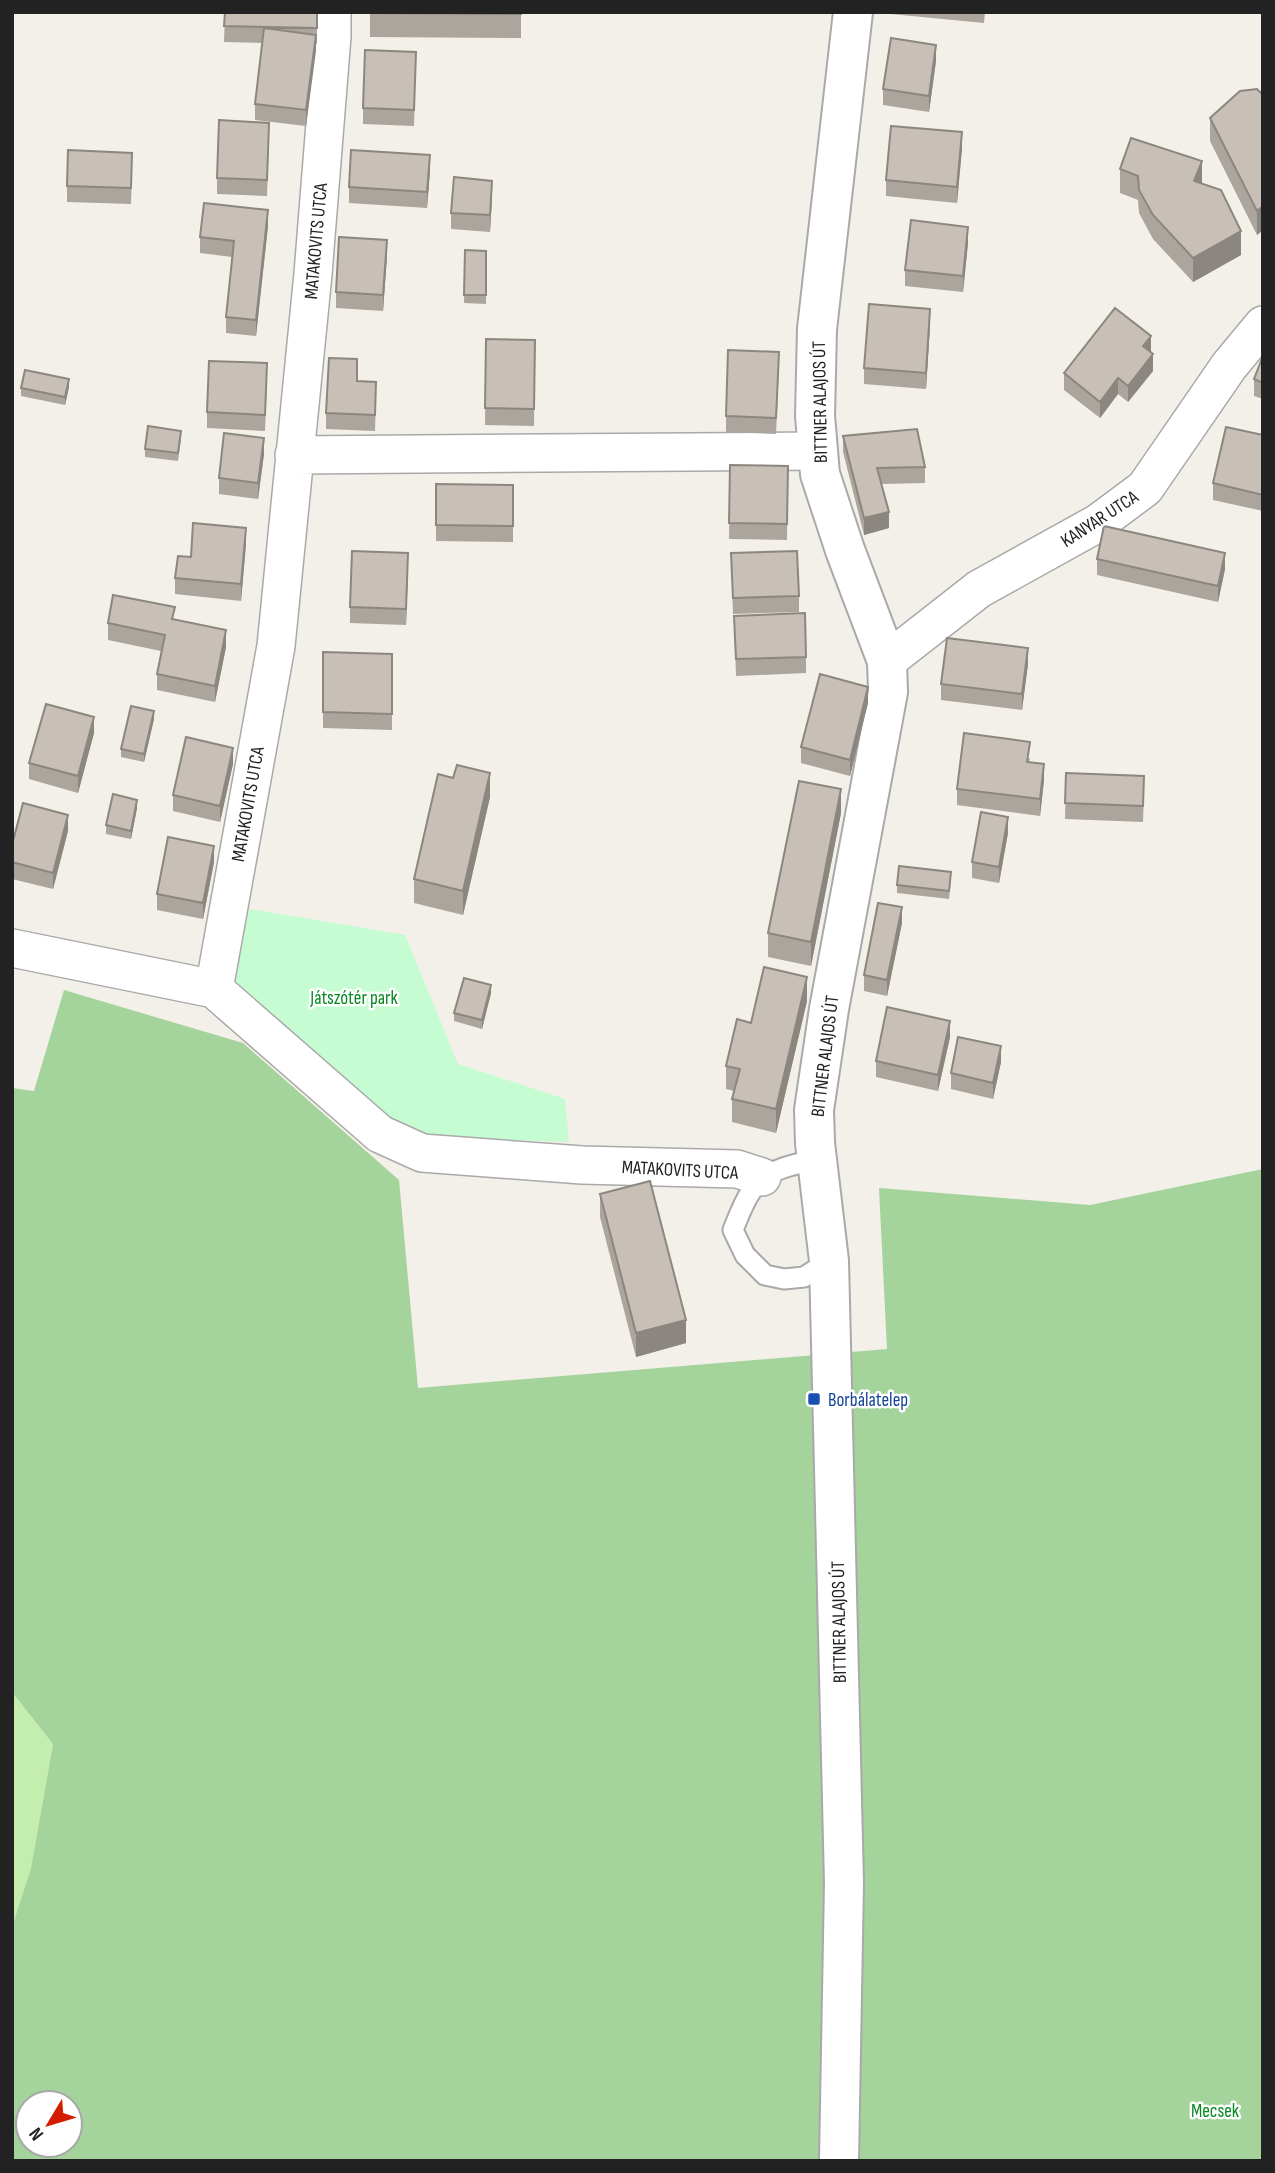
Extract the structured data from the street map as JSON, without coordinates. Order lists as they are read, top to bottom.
{
  "streets": {
    "street": ["MATAKOVITS UTCA", "BITTNER ALAJOS ÚT", "KANYAR UTCA"]
  },
  "crossings": [
    ["MATAKOVITS UTCA", "BITTNER ALAJOS ÚT"],
    ["BITTNER ALAJOS ÚT", "KANYAR UTCA"]
  ],
  "parks": ["Játszótér park", "Mecsek"],
  "places": {
    "transit": ["Borbálatelep"]
  },
  "north": "bottom left"
}
